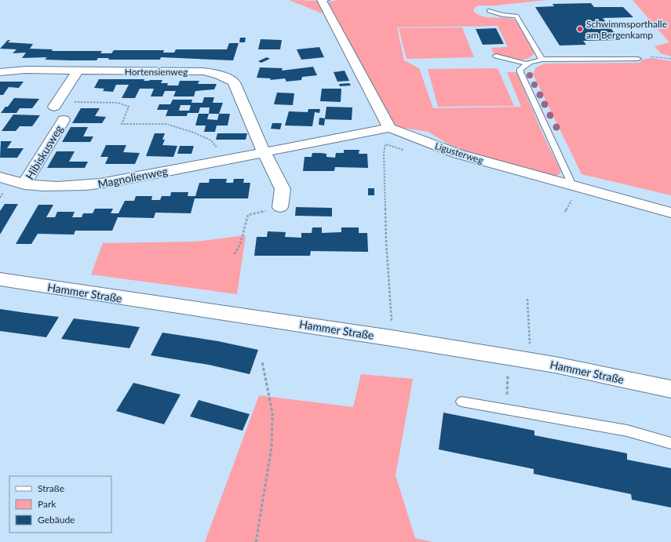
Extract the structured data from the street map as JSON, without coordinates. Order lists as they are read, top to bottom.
{
  "streets": {
    "street": [
      "Hortensienweg",
      "Hibiskusweg",
      "Ligusterweg",
      "Magnolienweg",
      "Hammer Straße"
    ]
  },
  "crossings": [
    ["Hortensienweg", "Hibiskusweg"],
    ["Hortensienweg", "Magnolienweg"],
    ["Hibiskusweg", "Magnolienweg"],
    ["Ligusterweg", "Magnolienweg"]
  ],
  "places": ["Schwimmsporthalle am Bergenkamp"],
  "legend": ["Straße", "Park", "Gebäude"]
}
